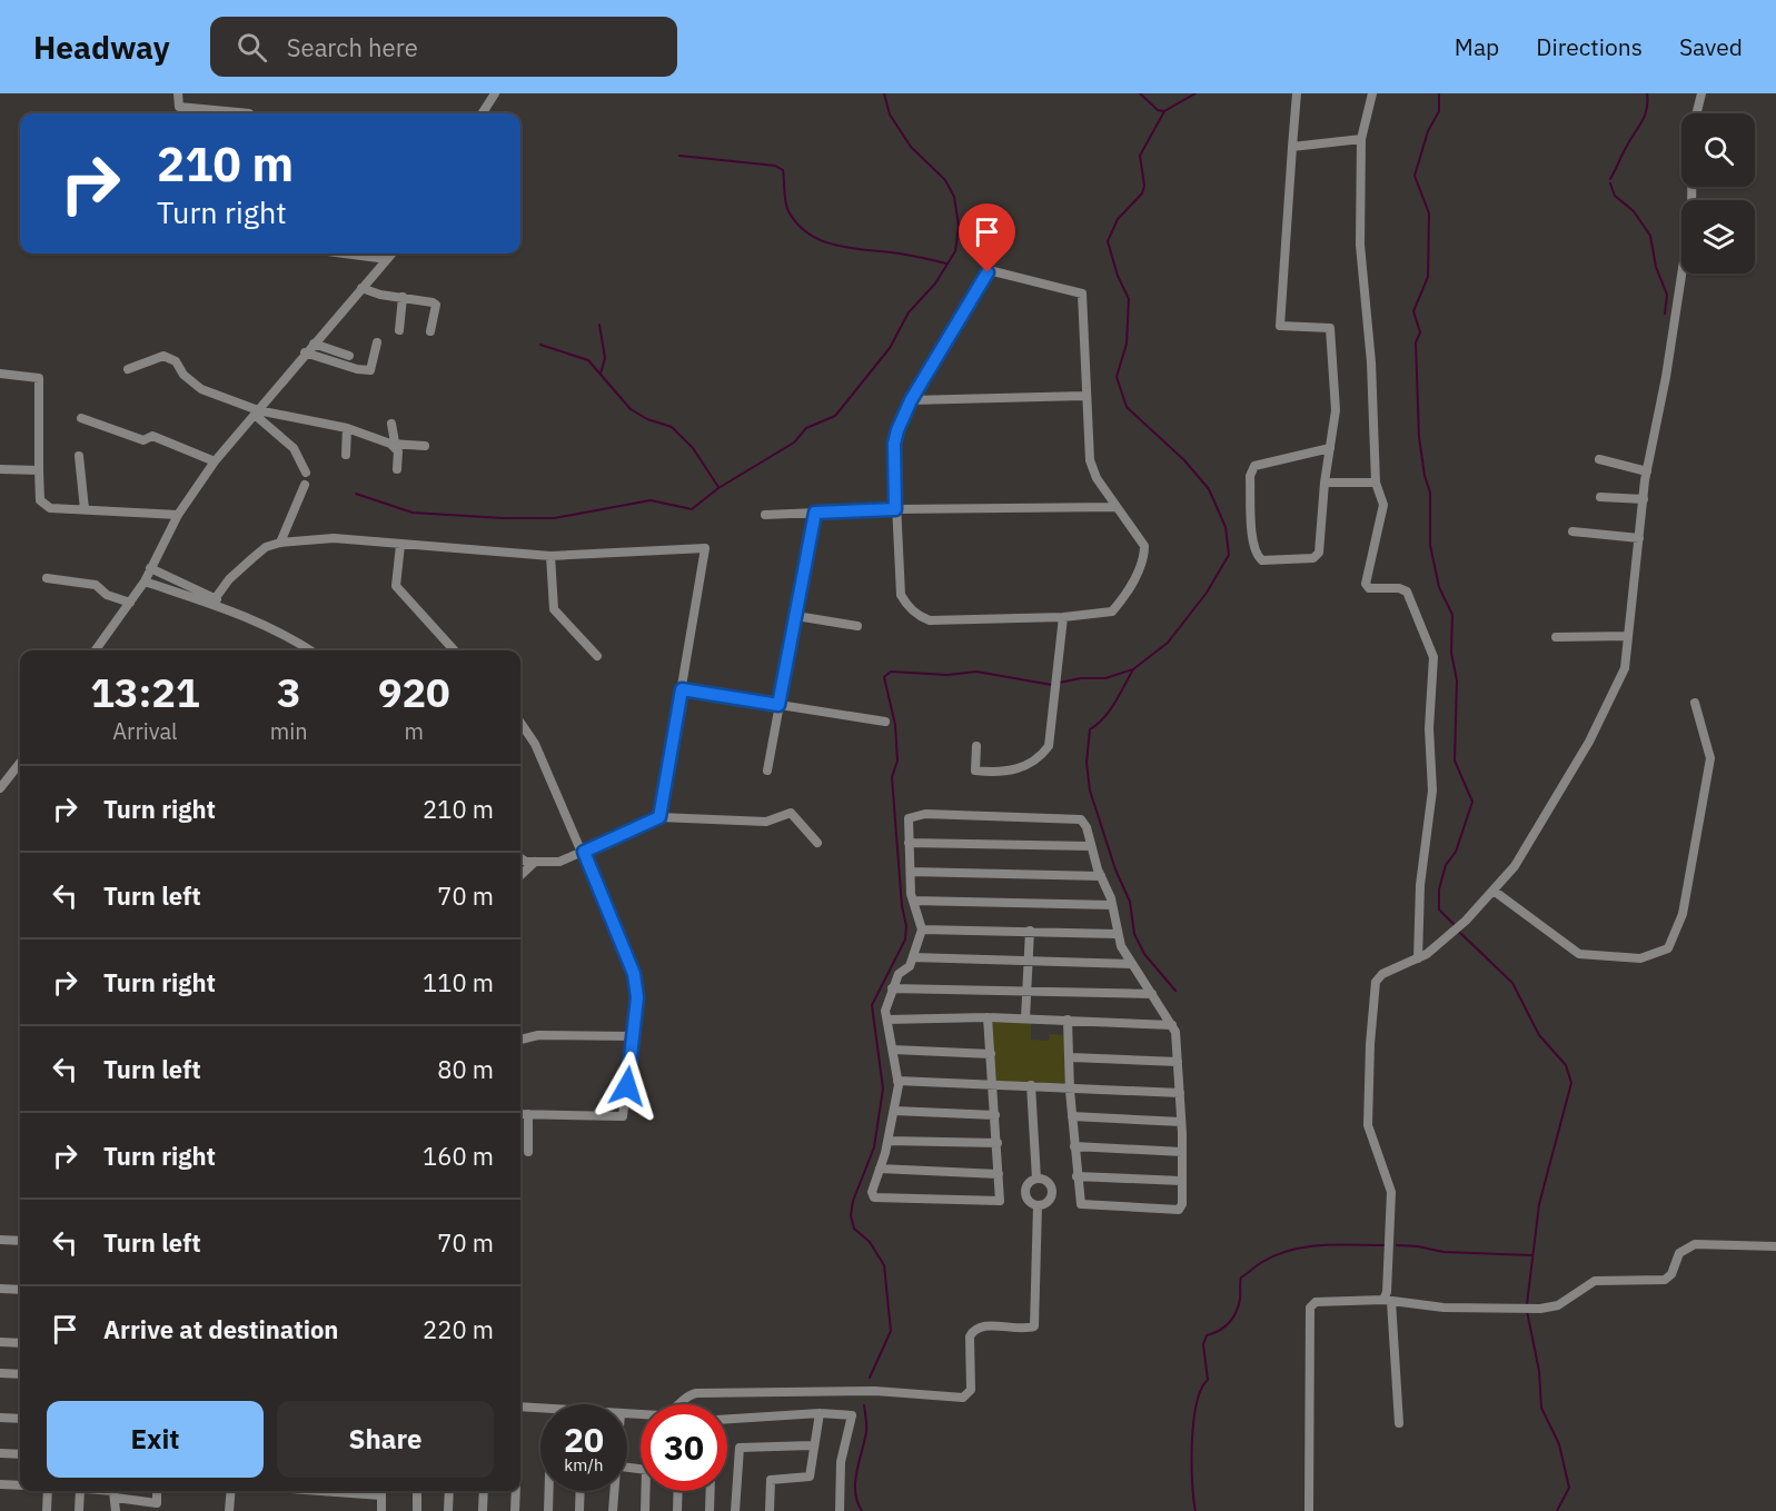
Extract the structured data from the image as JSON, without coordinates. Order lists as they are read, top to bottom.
{
  "page": {
    "header": "Headway",
    "search": "Search here",
    "nav": ["Map", "Directions", "Saved"],
    "turn": ["210 m", "Turn right"],
    "eta": [
      "13:21",
      "Arrival",
      "3",
      "min",
      "920",
      "m"
    ],
    "list": [
      {
        "name": "Turn right",
        "value": "210 m"
      },
      {
        "name": "Turn left",
        "value": "70 m"
      },
      {
        "name": "Turn right",
        "value": "110 m"
      },
      {
        "name": "Turn left",
        "value": "80 m"
      },
      {
        "name": "Turn right",
        "value": "160 m"
      },
      {
        "name": "Turn left",
        "value": "70 m"
      },
      {
        "name": "Arrive at destination",
        "value": "220 m"
      }
    ],
    "buttons": ["Exit", "Share"],
    "speed": "20 km/h",
    "limit": "30"
  }
}
